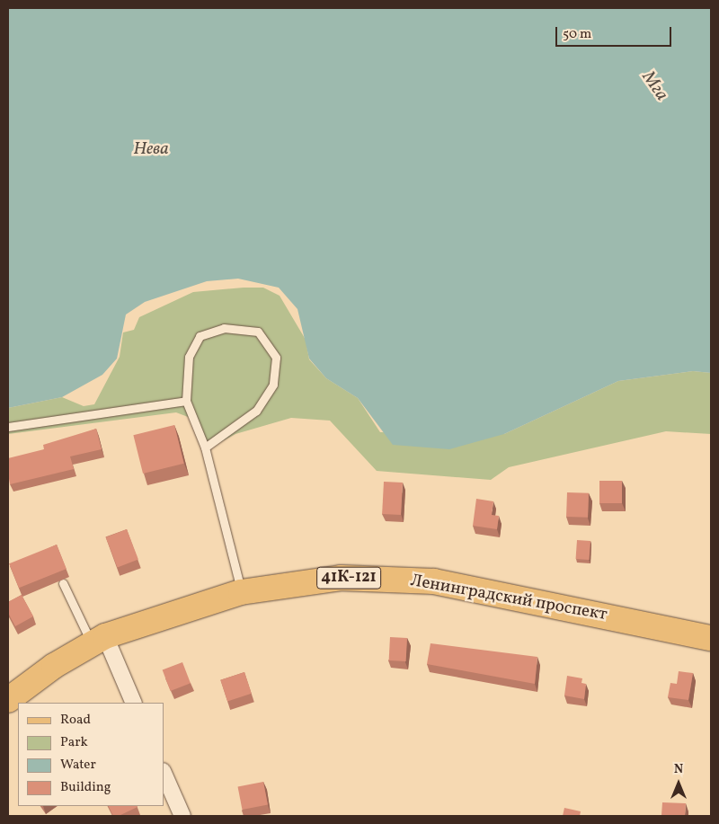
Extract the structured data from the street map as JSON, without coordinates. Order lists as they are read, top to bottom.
{
  "streets": {
    "main road": ["41К-121", "Ленинградский проспект"]
  },
  "water": ["Мга", "Нева"],
  "legend": [
    "Road",
    "Park",
    "Water",
    "Building"
  ],
  "scale_bar": "50 m",
  "north": "top"
}
